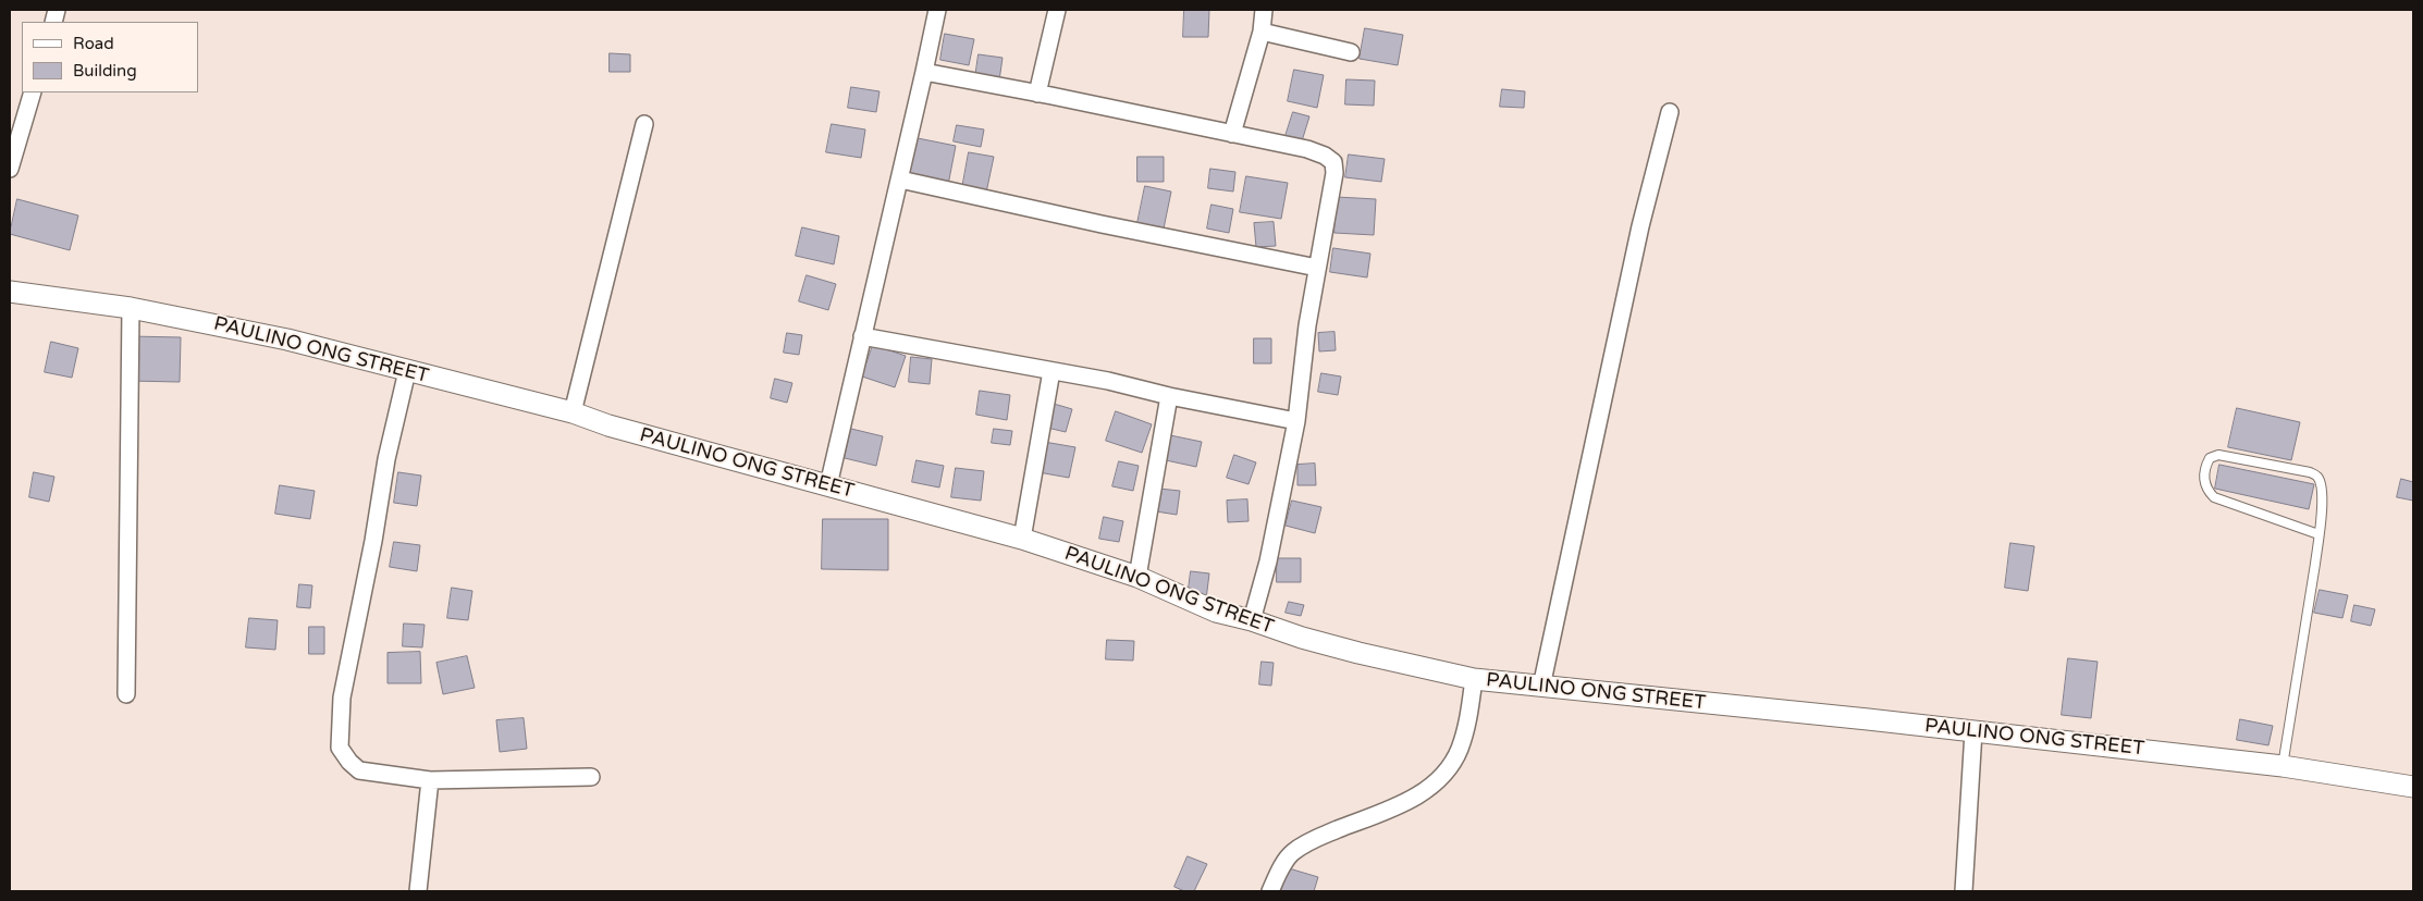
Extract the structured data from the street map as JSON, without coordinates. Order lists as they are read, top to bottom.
{
  "streets": {
    "street": ["PAULINO ONG STREET"]
  },
  "legend": ["Road", "Building"]
}
